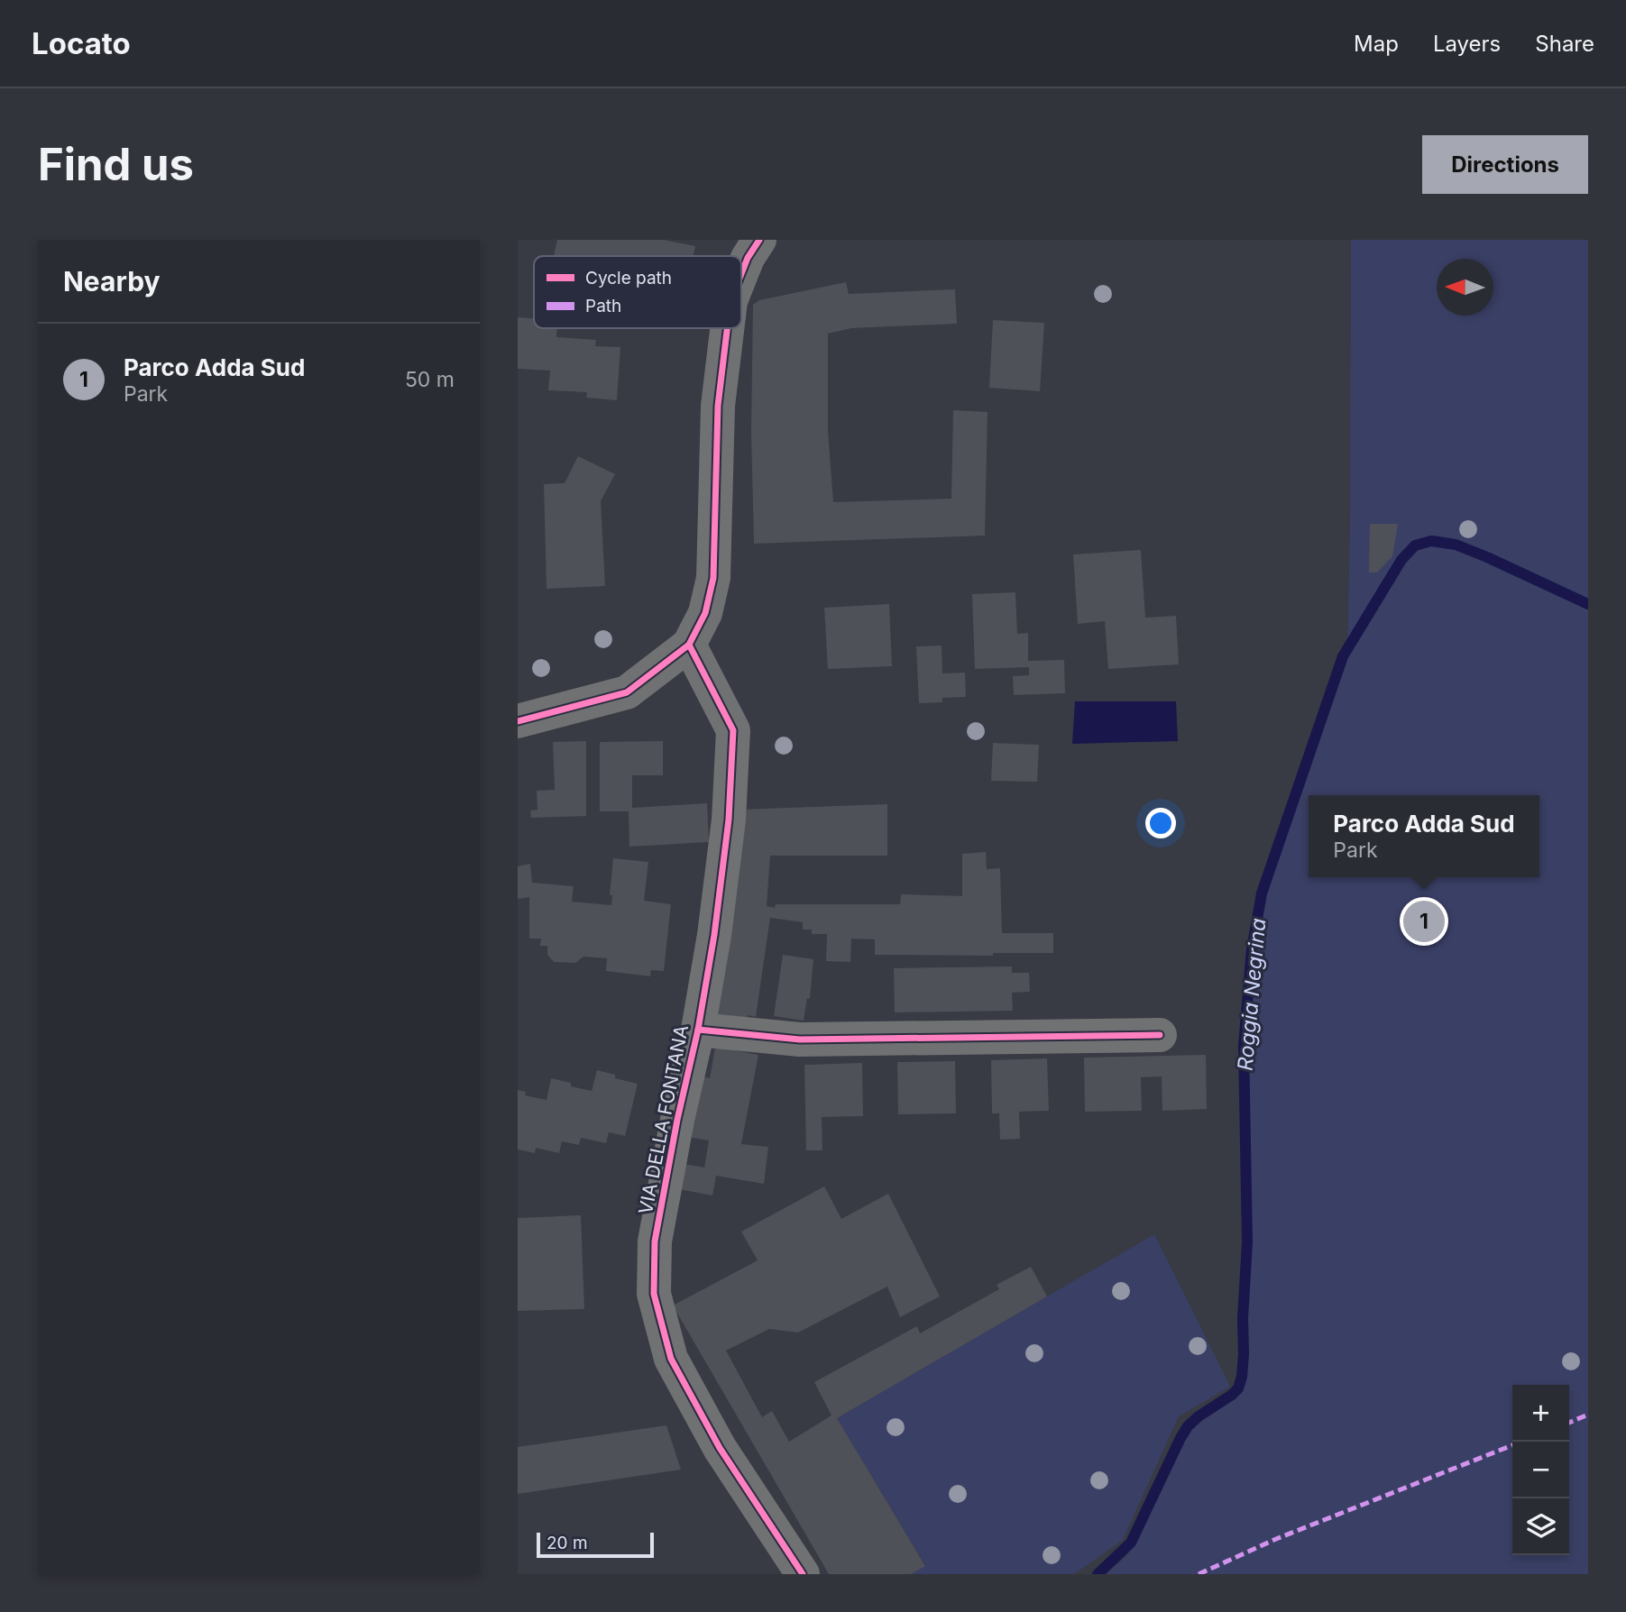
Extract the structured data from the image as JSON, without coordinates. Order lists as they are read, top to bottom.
{
  "streets": {
    "street": ["VIA DELLA FONTANA"]
  },
  "water": ["Roggia Negrina"],
  "legend": ["Cycle path", "Path"],
  "scale_bar": "20 m",
  "north": "left",
  "page": {
    "header": "Locato",
    "nav": ["Map", "Layers", "Share"],
    "buttons": "Directions",
    "title": "Find us",
    "heading": "Nearby",
    "list": [
      {
        "mark": "1",
        "name": "Parco Adda Sud",
        "note": "Park",
        "value": "50 m"
      }
    ],
    "popup": ["Parco Adda Sud", "Park"],
    "pins": "1",
    "map_buttons": ["+", "−"],
    "scale": "20 m"
  }
}
